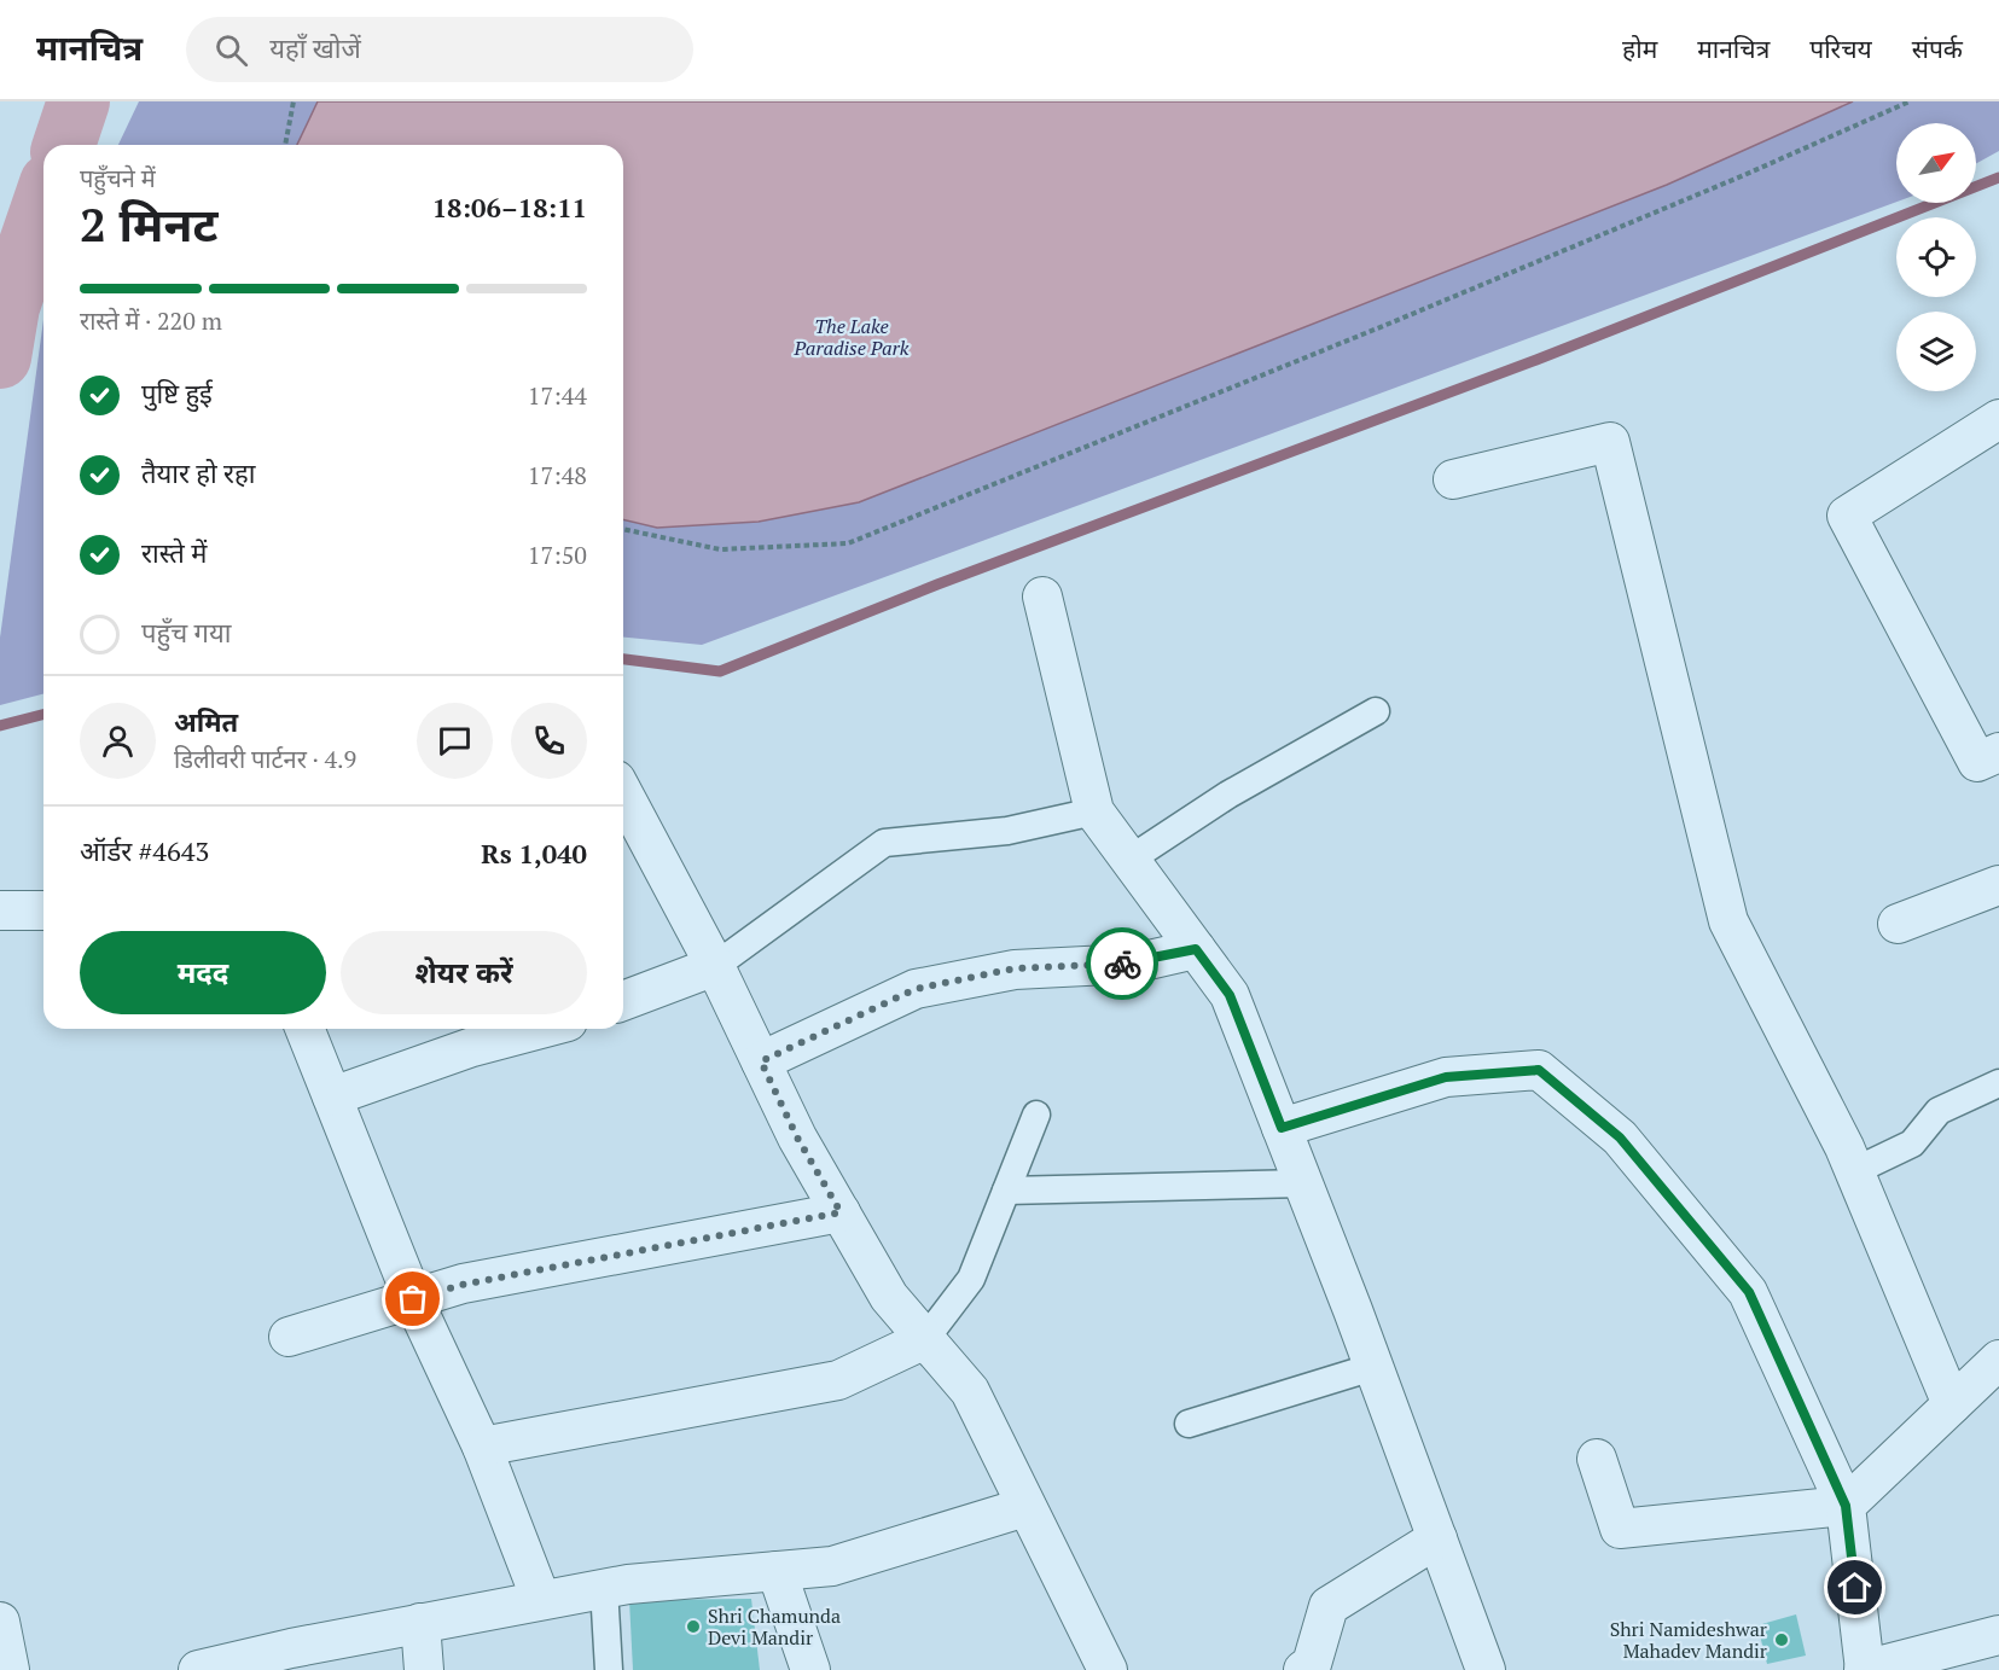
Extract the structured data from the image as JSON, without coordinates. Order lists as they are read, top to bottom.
{
  "parks": ["The Lake Paradise Park"],
  "places": ["Shri Chamunda Devi Mandir", "Shri Namideshwar Mahadev Mandir"],
  "north": "top right",
  "page": {
    "header": "मानचित्र",
    "search": "यहाँ खोजें",
    "nav": [
      "होम",
      "मानचित्र",
      "परिचय",
      "संपर्क"
    ],
    "heading": ["2 मिनट", "पहुँचने में", "18:06–18:11"],
    "panel": [
      "अमित",
      "डिलीवरी पार्टनर · 4.9",
      "ऑर्डर #4643",
      "Rs 1,040"
    ],
    "bar": "रास्ते में · 220 m",
    "list": [
      ["पुष्टि हुई", "17:44"],
      ["तैयार हो रहा", "17:48"],
      ["रास्ते में", "17:50"],
      "पहुँच गया"
    ],
    "buttons": ["मदद", "शेयर करें"]
  }
}
